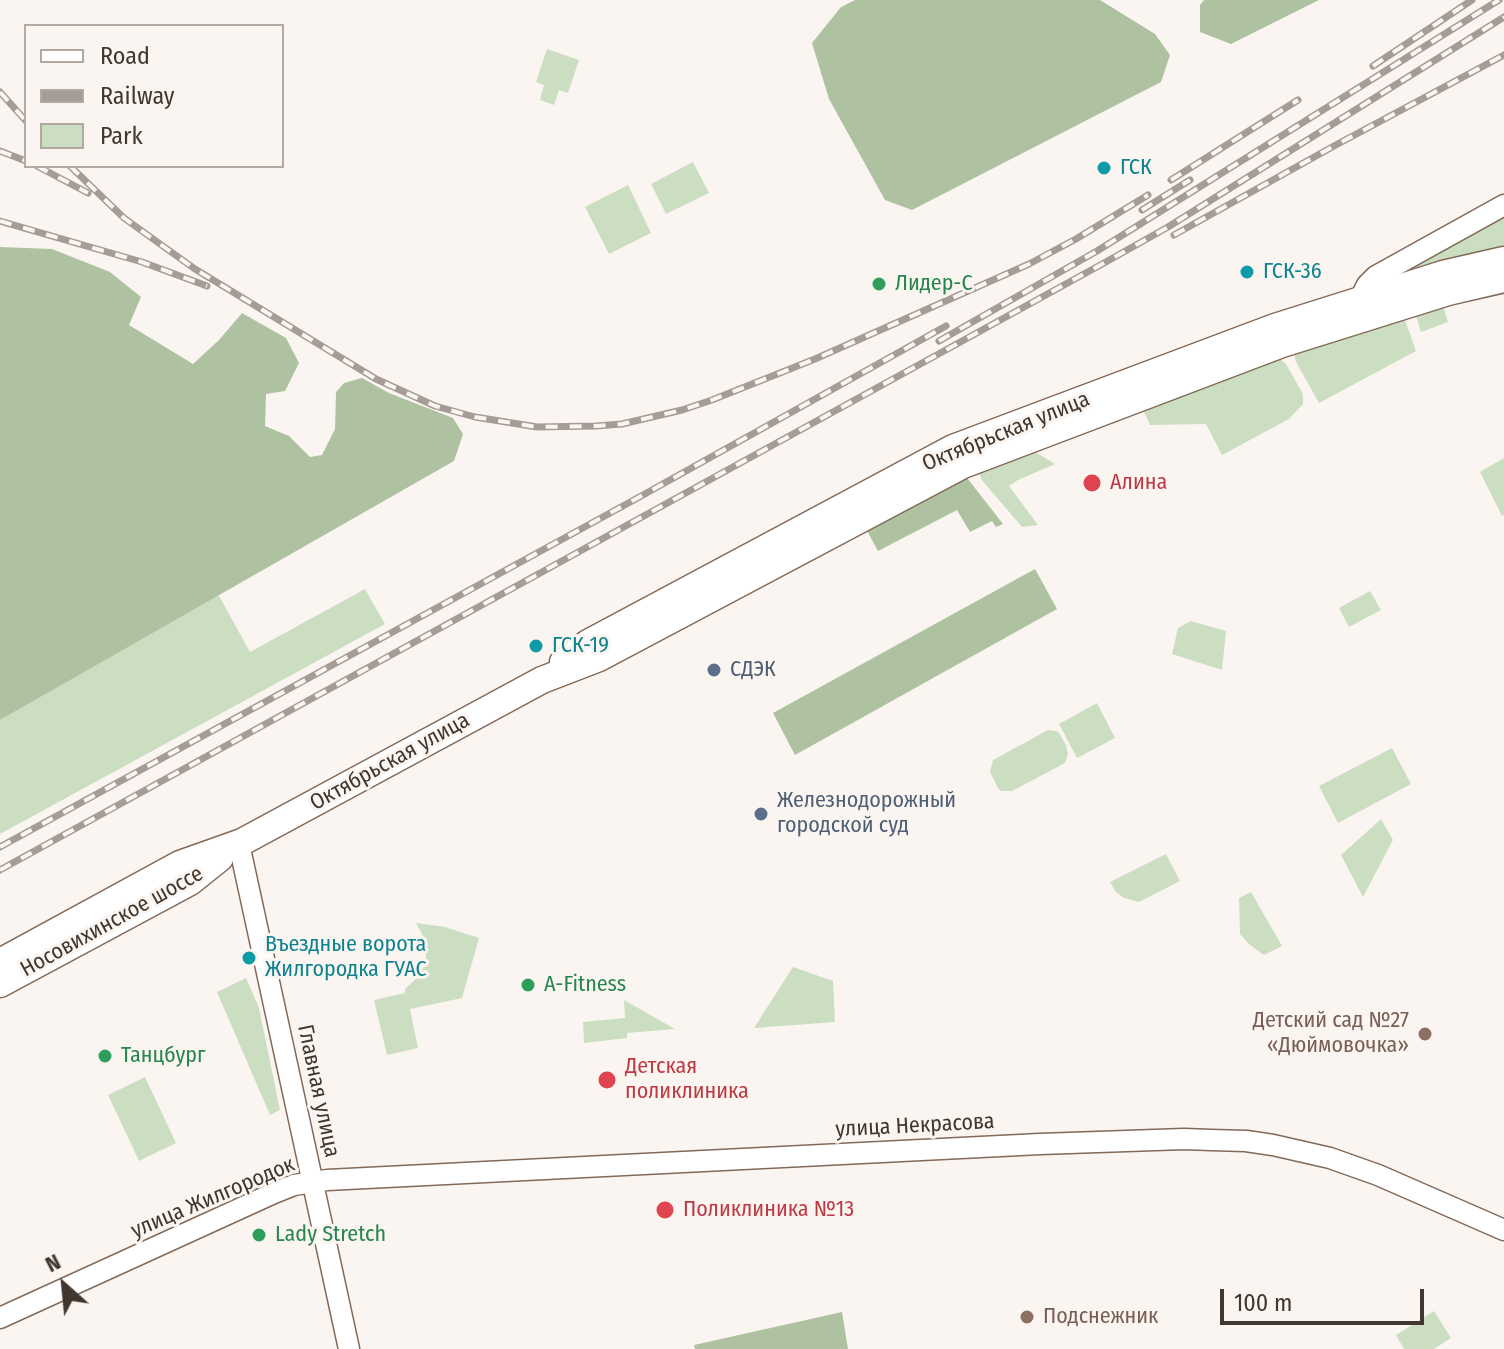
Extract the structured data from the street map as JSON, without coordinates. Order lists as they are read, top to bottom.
{
  "streets": {
    "main road": ["Октябрьская улица", "Носовихинское шоссе"],
    "street": ["Главная улица", "улица Некрасова", "улица Жилгородок"]
  },
  "crossings": [
    ["Октябрьская улица", "Носовихинское шоссе"],
    ["Октябрьская улица", "Главная улица"],
    ["Носовихинское шоссе", "Главная улица"],
    ["Главная улица", "улица Некрасова"],
    ["Главная улица", "улица Жилгородок"],
    ["улица Некрасова", "улица Жилгородок"]
  ],
  "places": [
    "ГСК",
    "ГСК-36",
    "Лидер-С",
    "Алина",
    "ГСК-19",
    "СДЭК",
    "Железнодорожный городской суд",
    "Въездные ворота Жилгородка ГУАС",
    "A-Fitness",
    "Детский сад №27 «Дюймовочка»",
    "Танцбург",
    "Детская поликлиника",
    "Поликлиника №13",
    "Lady Stretch",
    "Подснежник"
  ],
  "legend": ["Road", "Railway", "Park"],
  "scale_bar": "100 m",
  "north": "top left"
}
